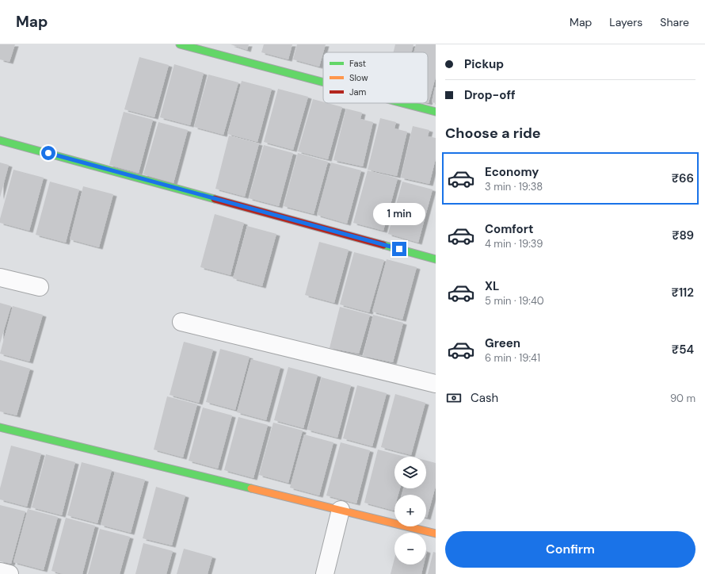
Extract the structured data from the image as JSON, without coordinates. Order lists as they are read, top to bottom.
{
  "legend": ["Fast", "Slow", "Jam"],
  "page": {
    "header": "Map",
    "nav": ["Map", "Layers", "Share"],
    "banner": ["Pickup", "Drop-off"],
    "heading": "Choose a ride",
    "list": [
      {
        "name": "Economy",
        "note": "3 min · 19:38",
        "value": "₹66"
      },
      {
        "name": "Comfort",
        "note": "4 min · 19:39",
        "value": "₹89"
      },
      {
        "name": "XL",
        "note": "5 min · 19:40",
        "value": "₹112"
      },
      {
        "name": "Green",
        "note": "6 min · 19:41",
        "value": "₹54"
      }
    ],
    "bubble": "1 min",
    "pay": ["Cash", "90 m"],
    "map_buttons": ["+", "−"],
    "buttons": "Confirm"
  }
}
